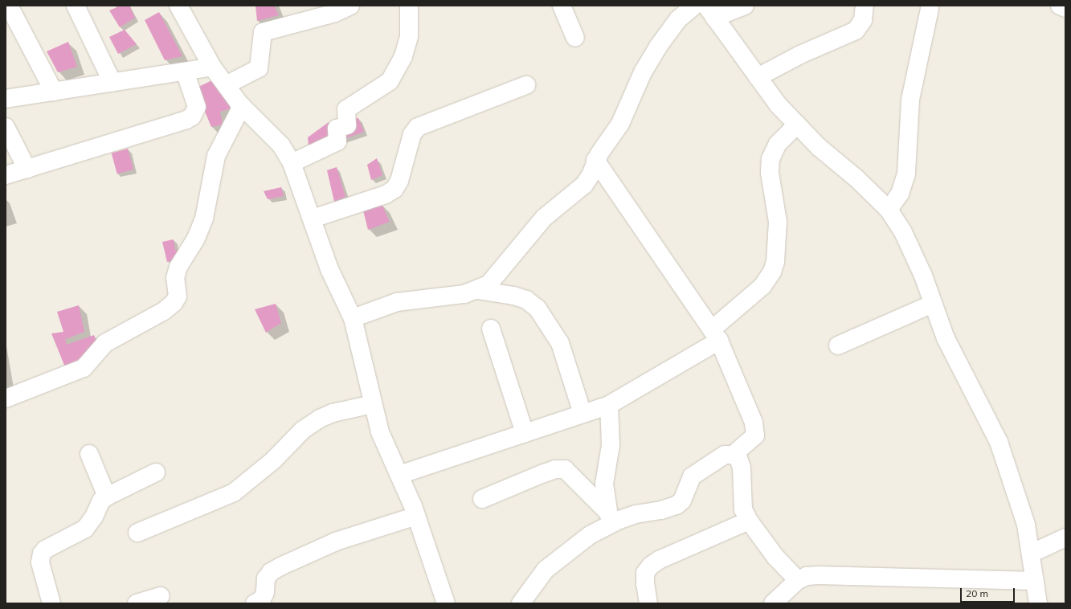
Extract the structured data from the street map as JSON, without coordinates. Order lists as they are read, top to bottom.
{
  "scale_bar": "20 m"
}
